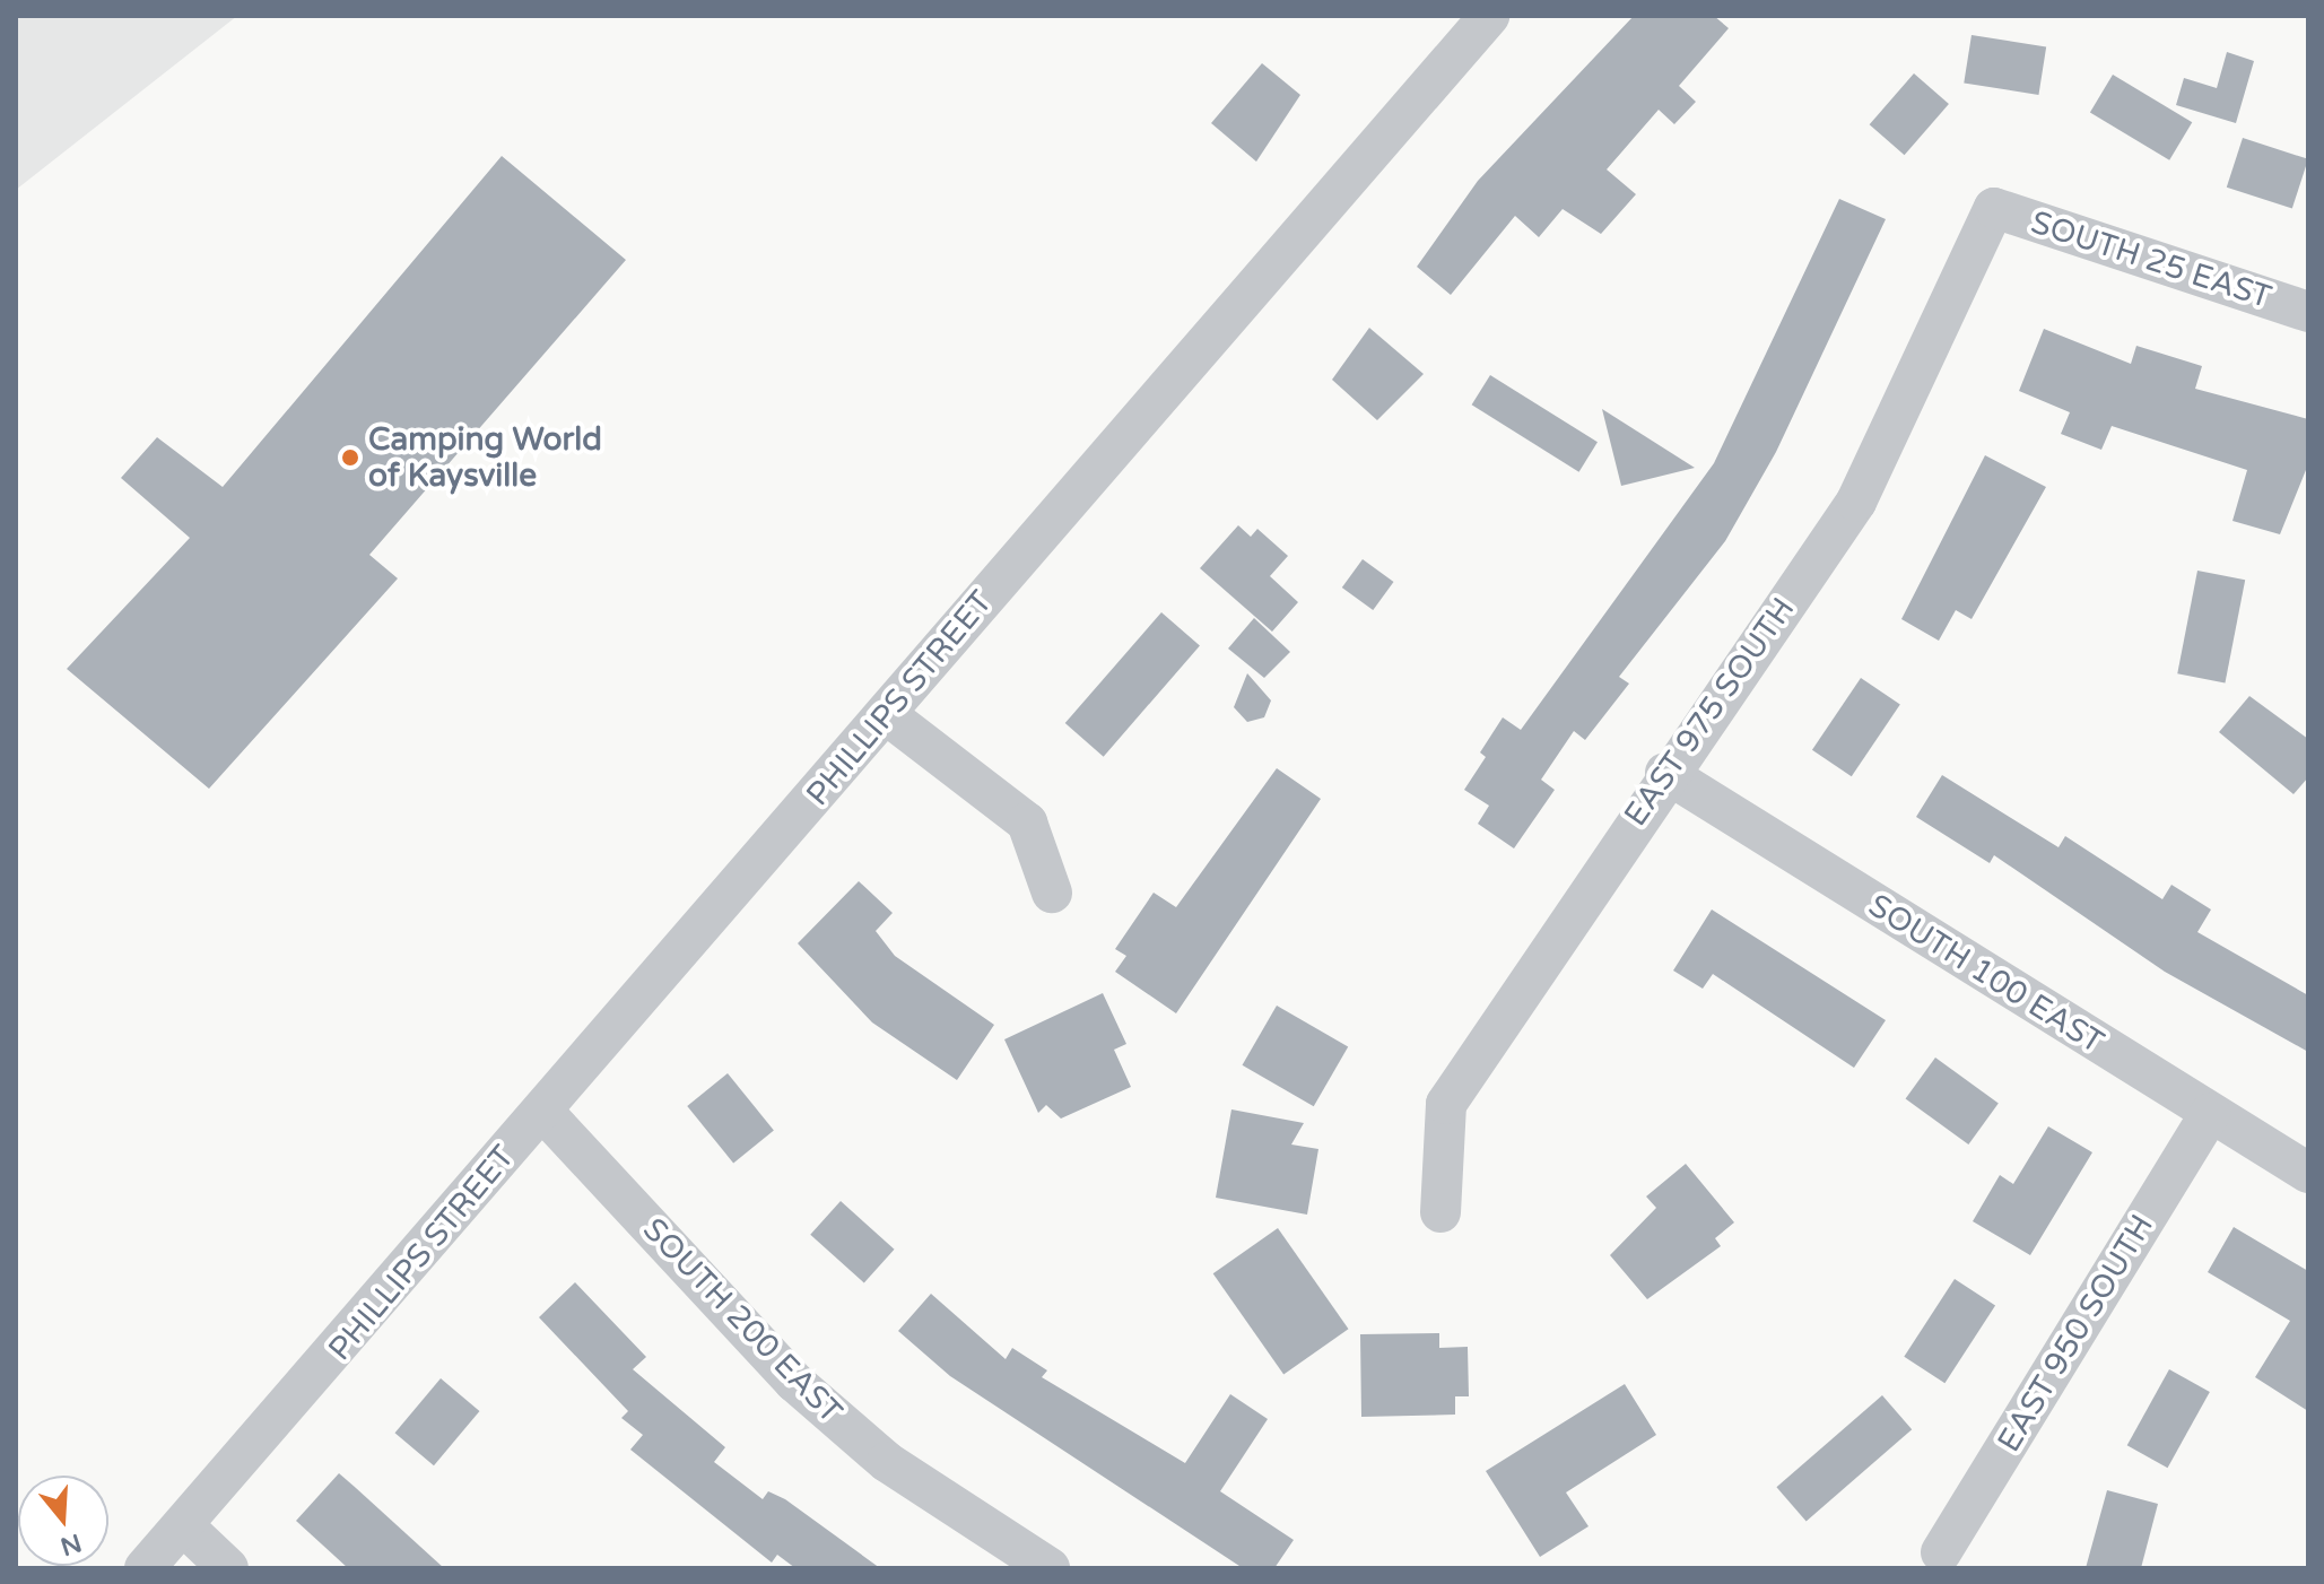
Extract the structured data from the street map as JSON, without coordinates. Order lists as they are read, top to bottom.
{
  "streets": {
    "street": [
      "SOUTH 25 EAST",
      "PHILLIPS STREET",
      "EAST 975 SOUTH",
      "SOUTH 100 EAST",
      "SOUTH 200 EAST",
      "EAST 950 SOUTH"
    ]
  },
  "crossings": [
    ["SOUTH 25 EAST", "EAST 975 SOUTH"],
    ["PHILLIPS STREET", "SOUTH 200 EAST"],
    ["EAST 975 SOUTH", "SOUTH 100 EAST"],
    ["SOUTH 100 EAST", "EAST 950 SOUTH"]
  ],
  "places": ["Camping World of Kaysville"],
  "north": "bottom"
}
